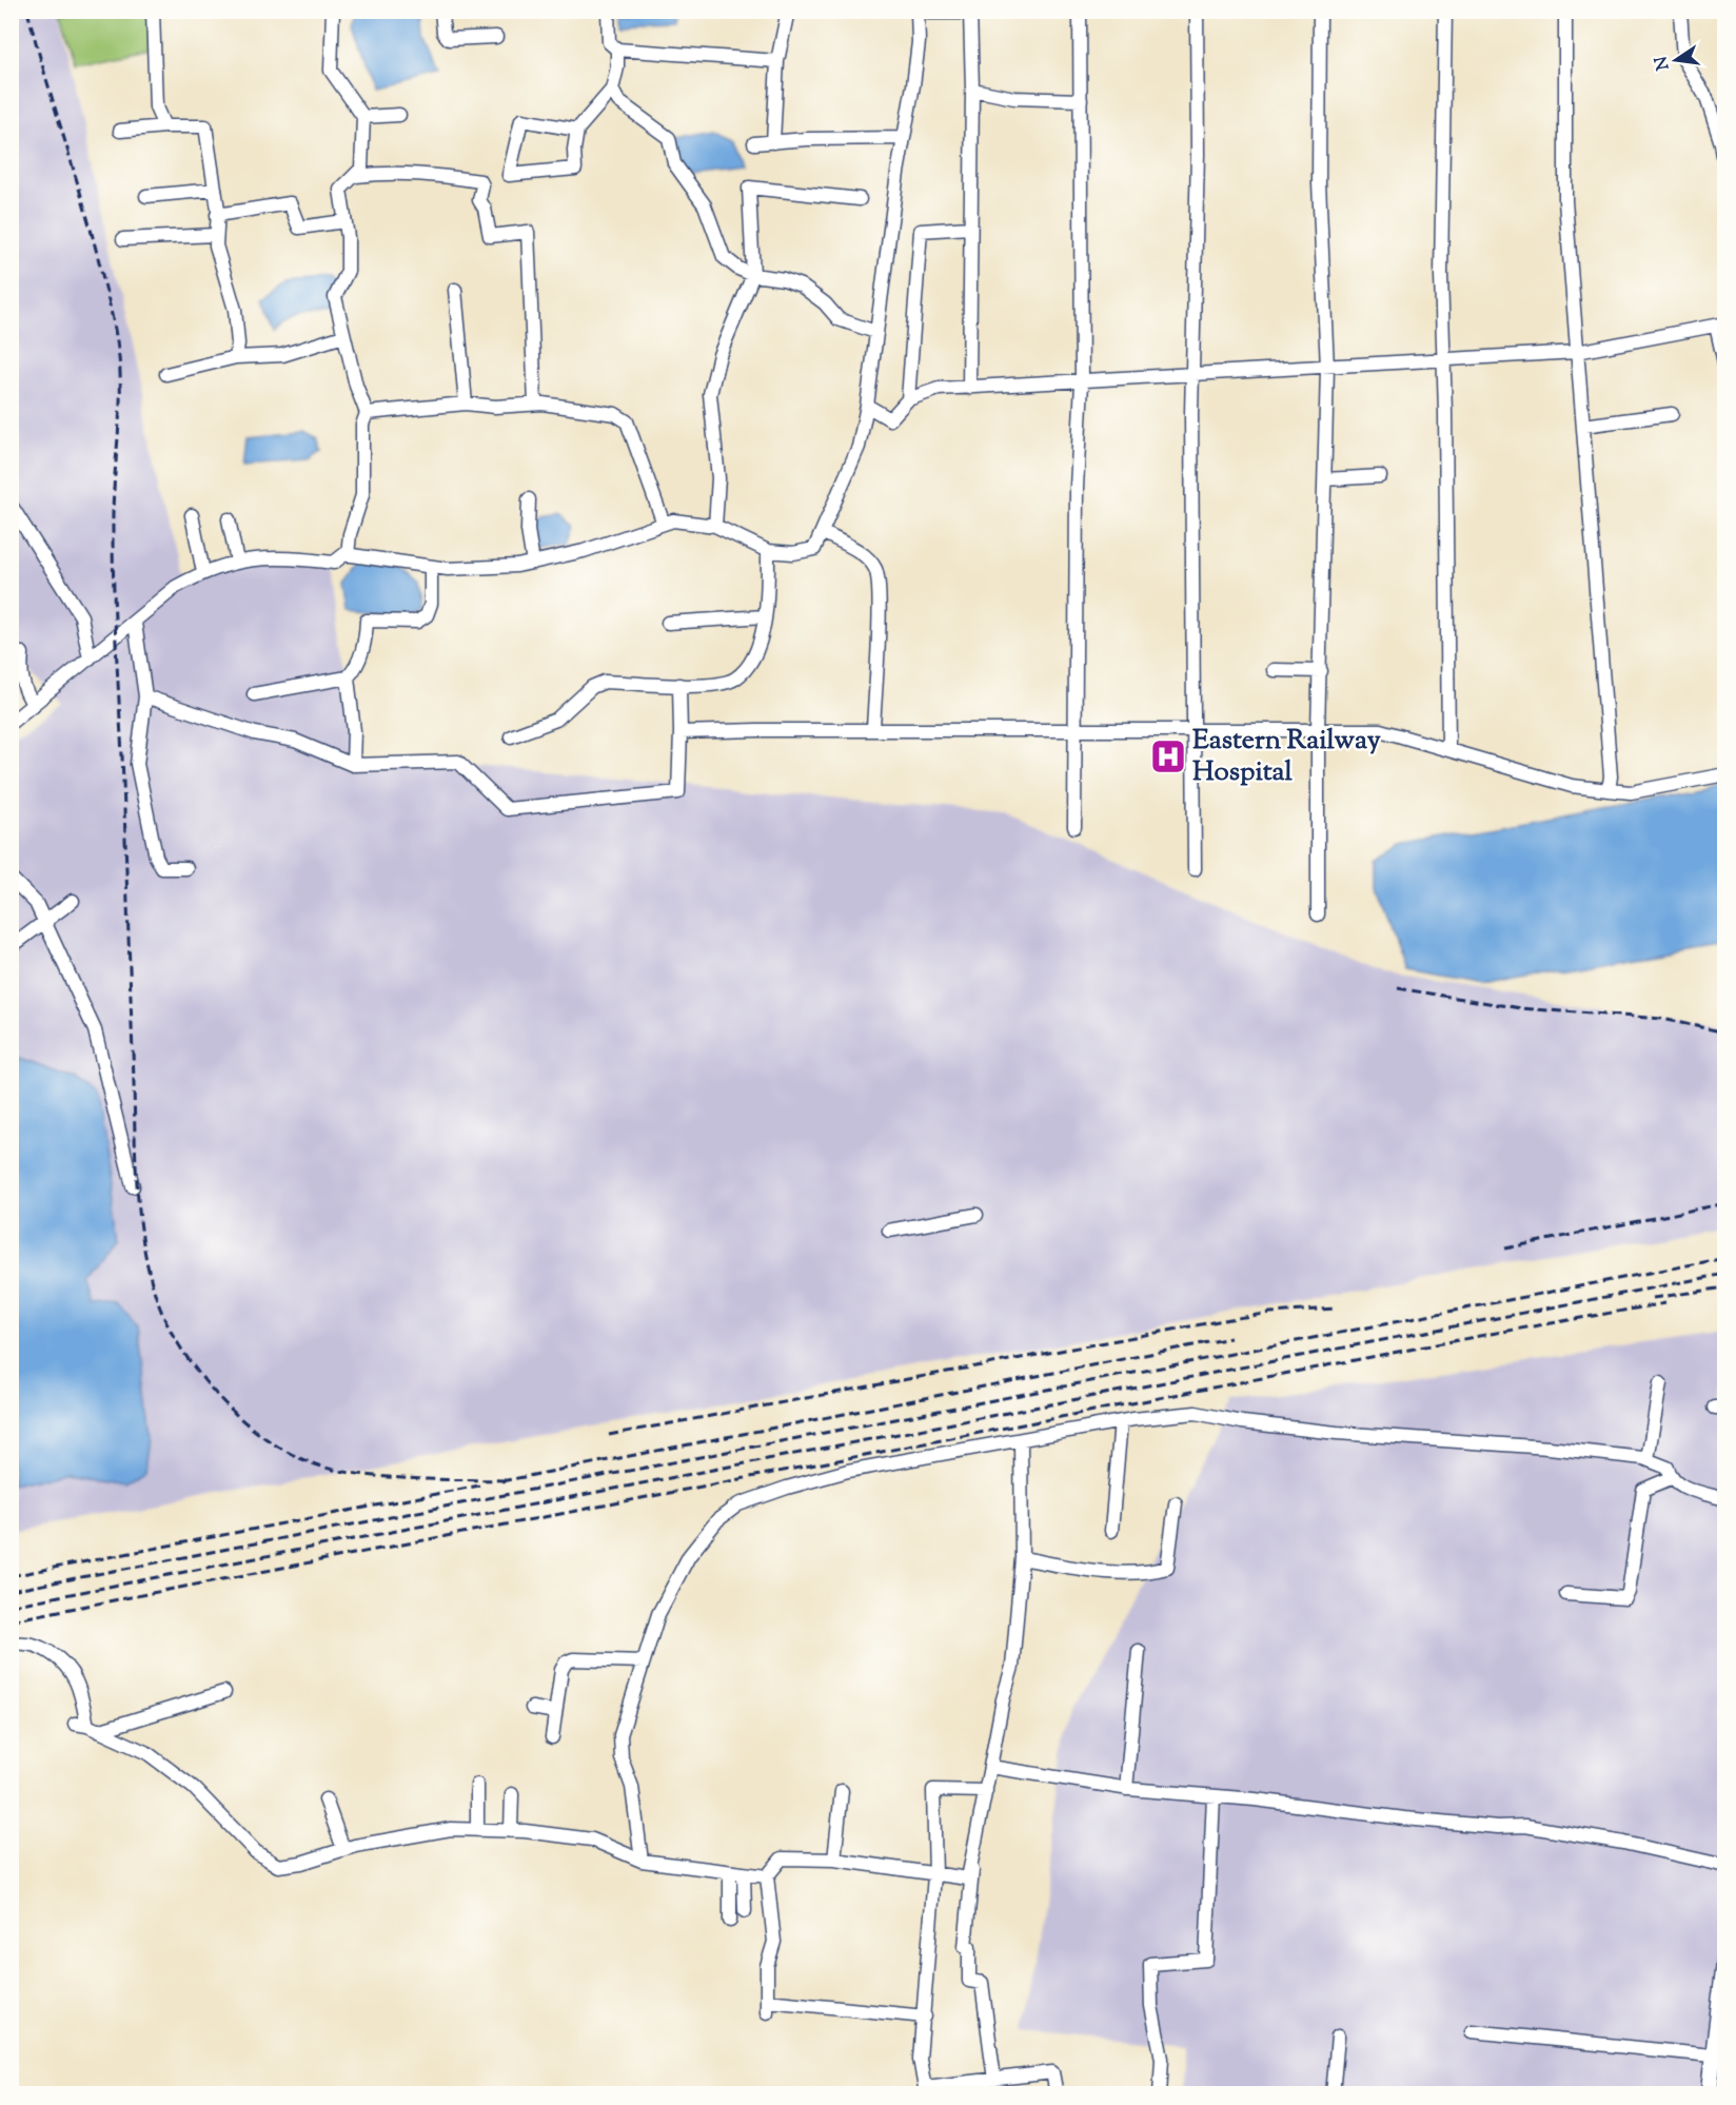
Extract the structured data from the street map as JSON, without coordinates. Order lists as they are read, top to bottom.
{
  "places": {
    "hospital": ["Eastern Railway Hospital"]
  },
  "north": "left"
}
